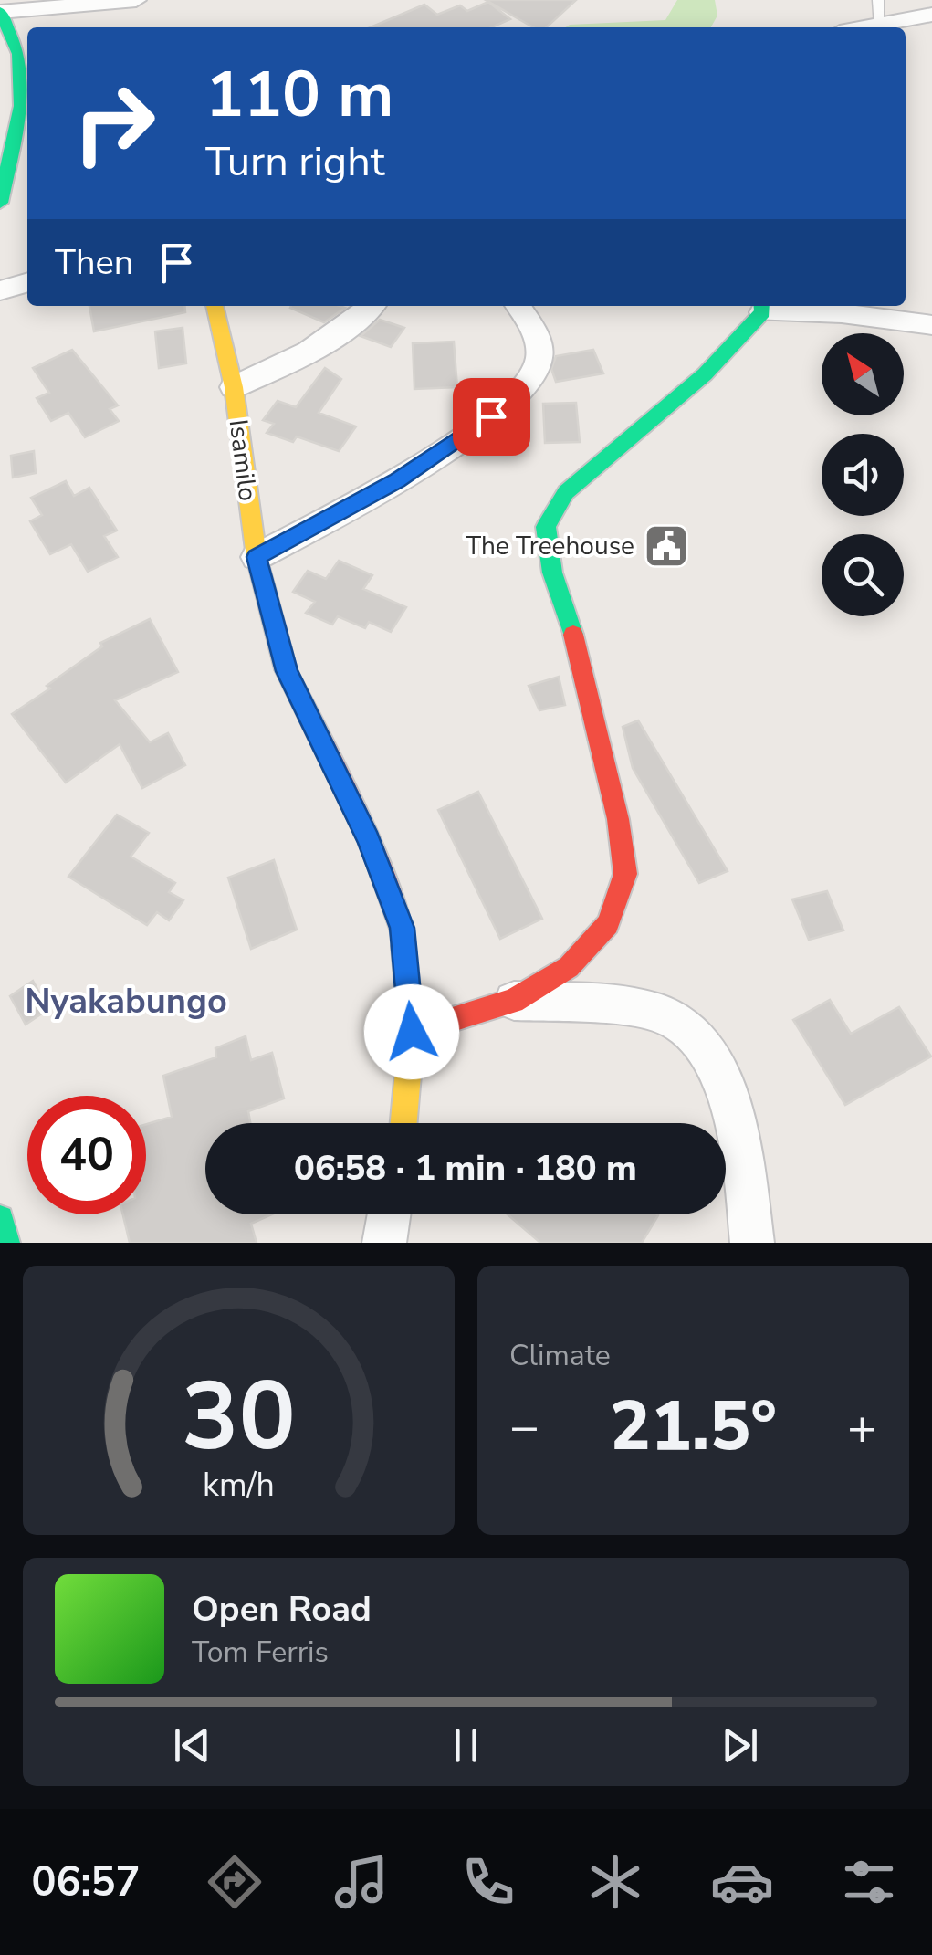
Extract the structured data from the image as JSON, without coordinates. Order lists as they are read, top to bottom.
{
  "streets": {
    "street": ["Isamilo"]
  },
  "districts": ["Nyakabungo"],
  "places": {
    "public building": ["The Treehouse"]
  },
  "north": "top left",
  "page": {
    "turn": ["110 m", "Turn right"],
    "then": "Then",
    "limit": "40",
    "trip": "06:58 · 1 min · 180 m",
    "tile": "Climate",
    "heat": ["−", "21.5°", "+"],
    "song": ["Open Road", "Tom Ferris"],
    "tabs": "06:57",
    "gauge": ["30", "km/h"]
  }
}
